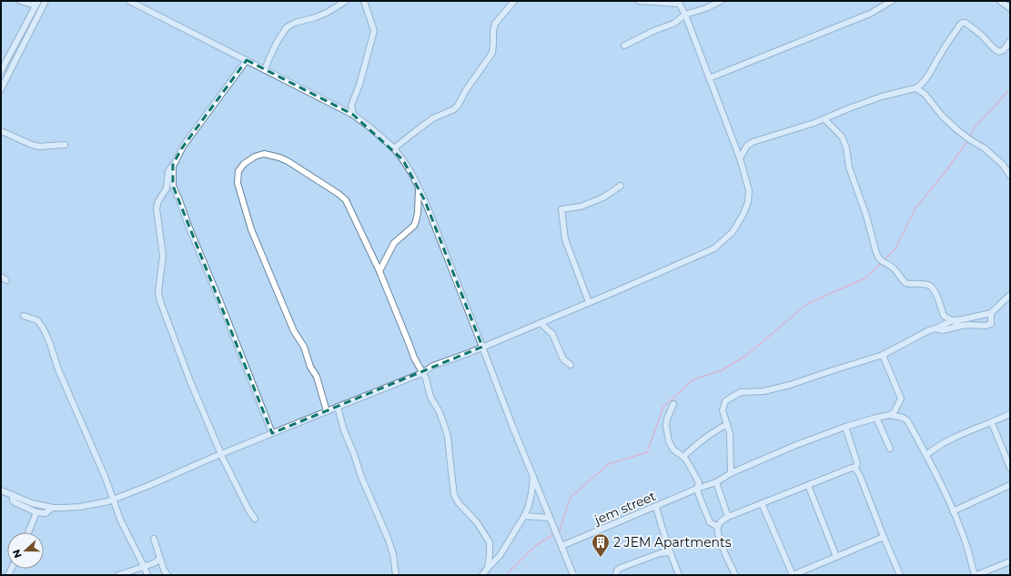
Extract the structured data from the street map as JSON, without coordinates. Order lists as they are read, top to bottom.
{
  "streets": {
    "street": ["jem street"]
  },
  "places": {
    "building": ["2 JEM Apartments"]
  },
  "north": "left"
}
